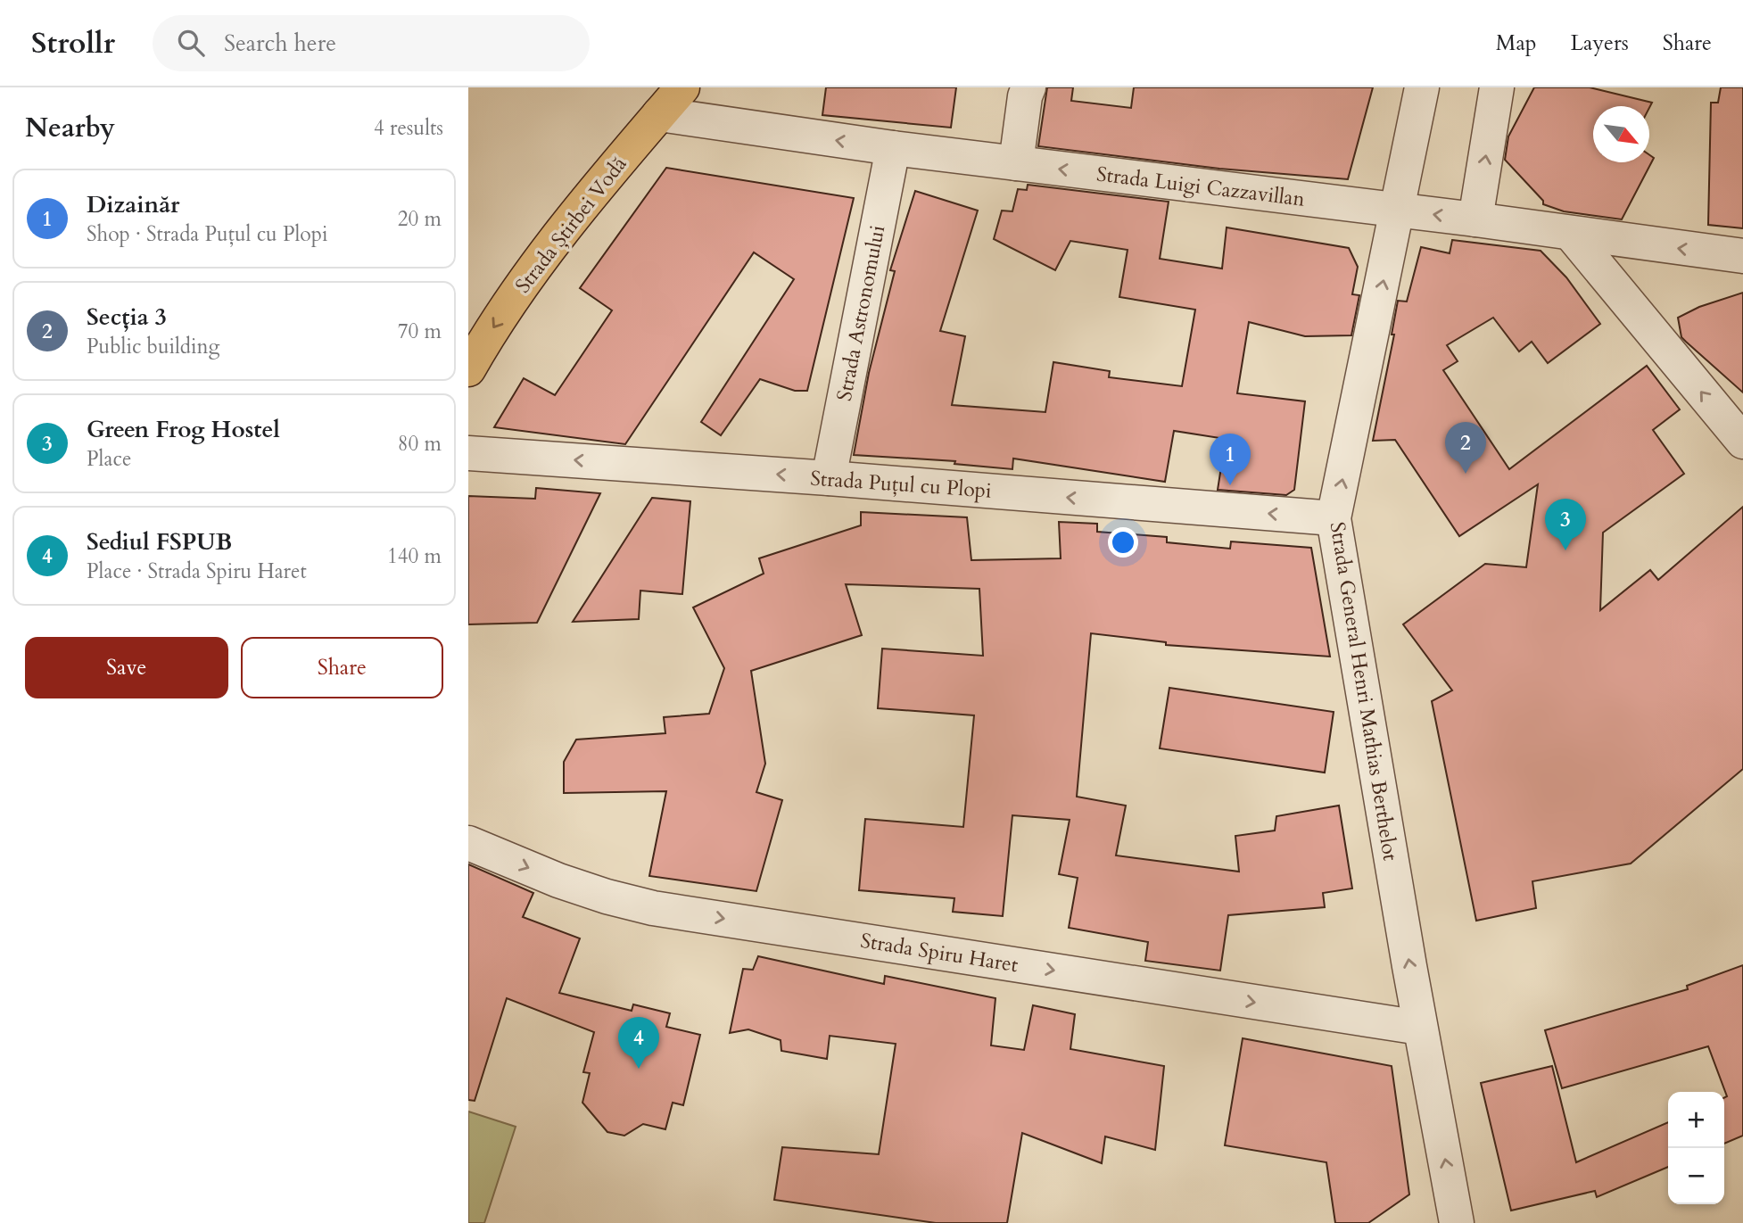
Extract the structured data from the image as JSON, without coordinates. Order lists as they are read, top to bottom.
{
  "streets": {
    "main road": ["Strada Știrbei Vodă"],
    "street": [
      "Strada Luigi Cazzavillan",
      "Strada Astronomului",
      "Strada Puțul cu Plopi",
      "Strada General Henri Mathias Berthelot",
      "Strada Spiru Haret"
    ]
  },
  "crossings": [
    ["Strada Luigi Cazzavillan", "Strada Știrbei Vodă"],
    ["Strada Luigi Cazzavillan", "Strada Astronomului"],
    ["Strada Luigi Cazzavillan", "Strada General Henri Mathias Berthelot"],
    ["Strada Astronomului", "Strada Puțul cu Plopi"],
    ["Strada Puțul cu Plopi", "Strada General Henri Mathias Berthelot"],
    ["Strada General Henri Mathias Berthelot", "Strada Spiru Haret"]
  ],
  "one_way": [
    "Strada Luigi Cazzavillan",
    "Strada Știrbei Vodă",
    "Strada Puțul cu Plopi",
    "Strada General Henri Mathias Berthelot",
    "Strada Spiru Haret"
  ],
  "north": "bottom right",
  "page": {
    "header": "Strollr",
    "search": "Search here",
    "nav": ["Map", "Layers", "Share"],
    "heading": ["Nearby", "4 results"],
    "list": [
      {
        "mark": "1",
        "name": "Dizainăr",
        "note": "Shop · Strada Puțul cu Plopi",
        "value": "20 m"
      },
      {
        "mark": "2",
        "name": "Secția 3",
        "note": "Public building",
        "value": "70 m"
      },
      {
        "mark": "3",
        "name": "Green Frog Hostel",
        "note": "Place",
        "value": "80 m"
      },
      {
        "mark": "4",
        "name": "Sediul FSPUB",
        "note": "Place · Strada Spiru Haret",
        "value": "140 m"
      }
    ],
    "pins": [
      "2",
      "1",
      "3",
      "4"
    ],
    "buttons": ["Save", "Share"],
    "map_buttons": ["+", "−"]
  }
}
